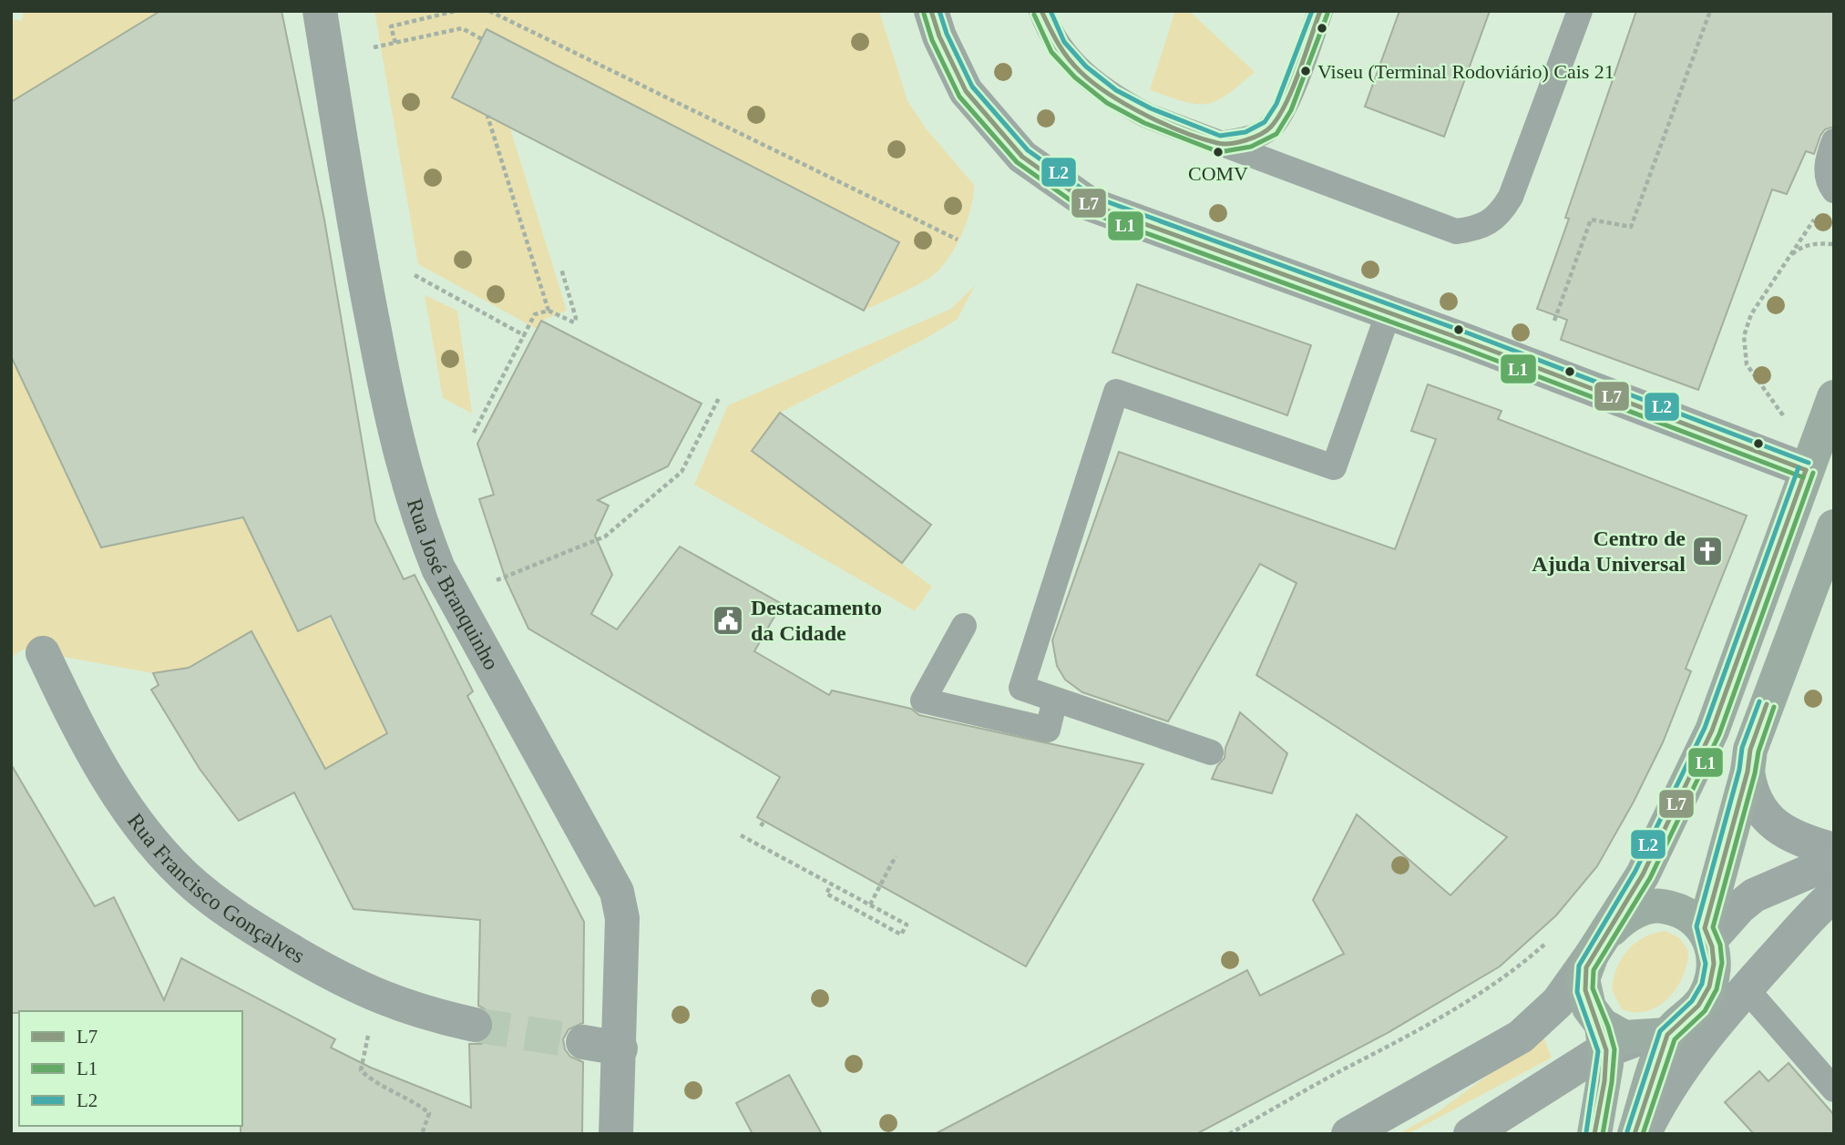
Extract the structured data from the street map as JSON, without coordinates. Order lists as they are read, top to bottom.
{
  "streets": {
    "street": ["Rua José Branquinho", "Rua Francisco Gonçalves"]
  },
  "places": {
    "other": ["Viseu (Terminal Rodoviário) Cais 21", "COMV"],
    "church": ["Centro de Ajuda Universal"],
    "public building": ["Destacamento da Cidade"]
  },
  "lines": ["transit line L7", "transit line L2", "transit line L1"],
  "legend": ["L7", "L1", "L2"]
}
